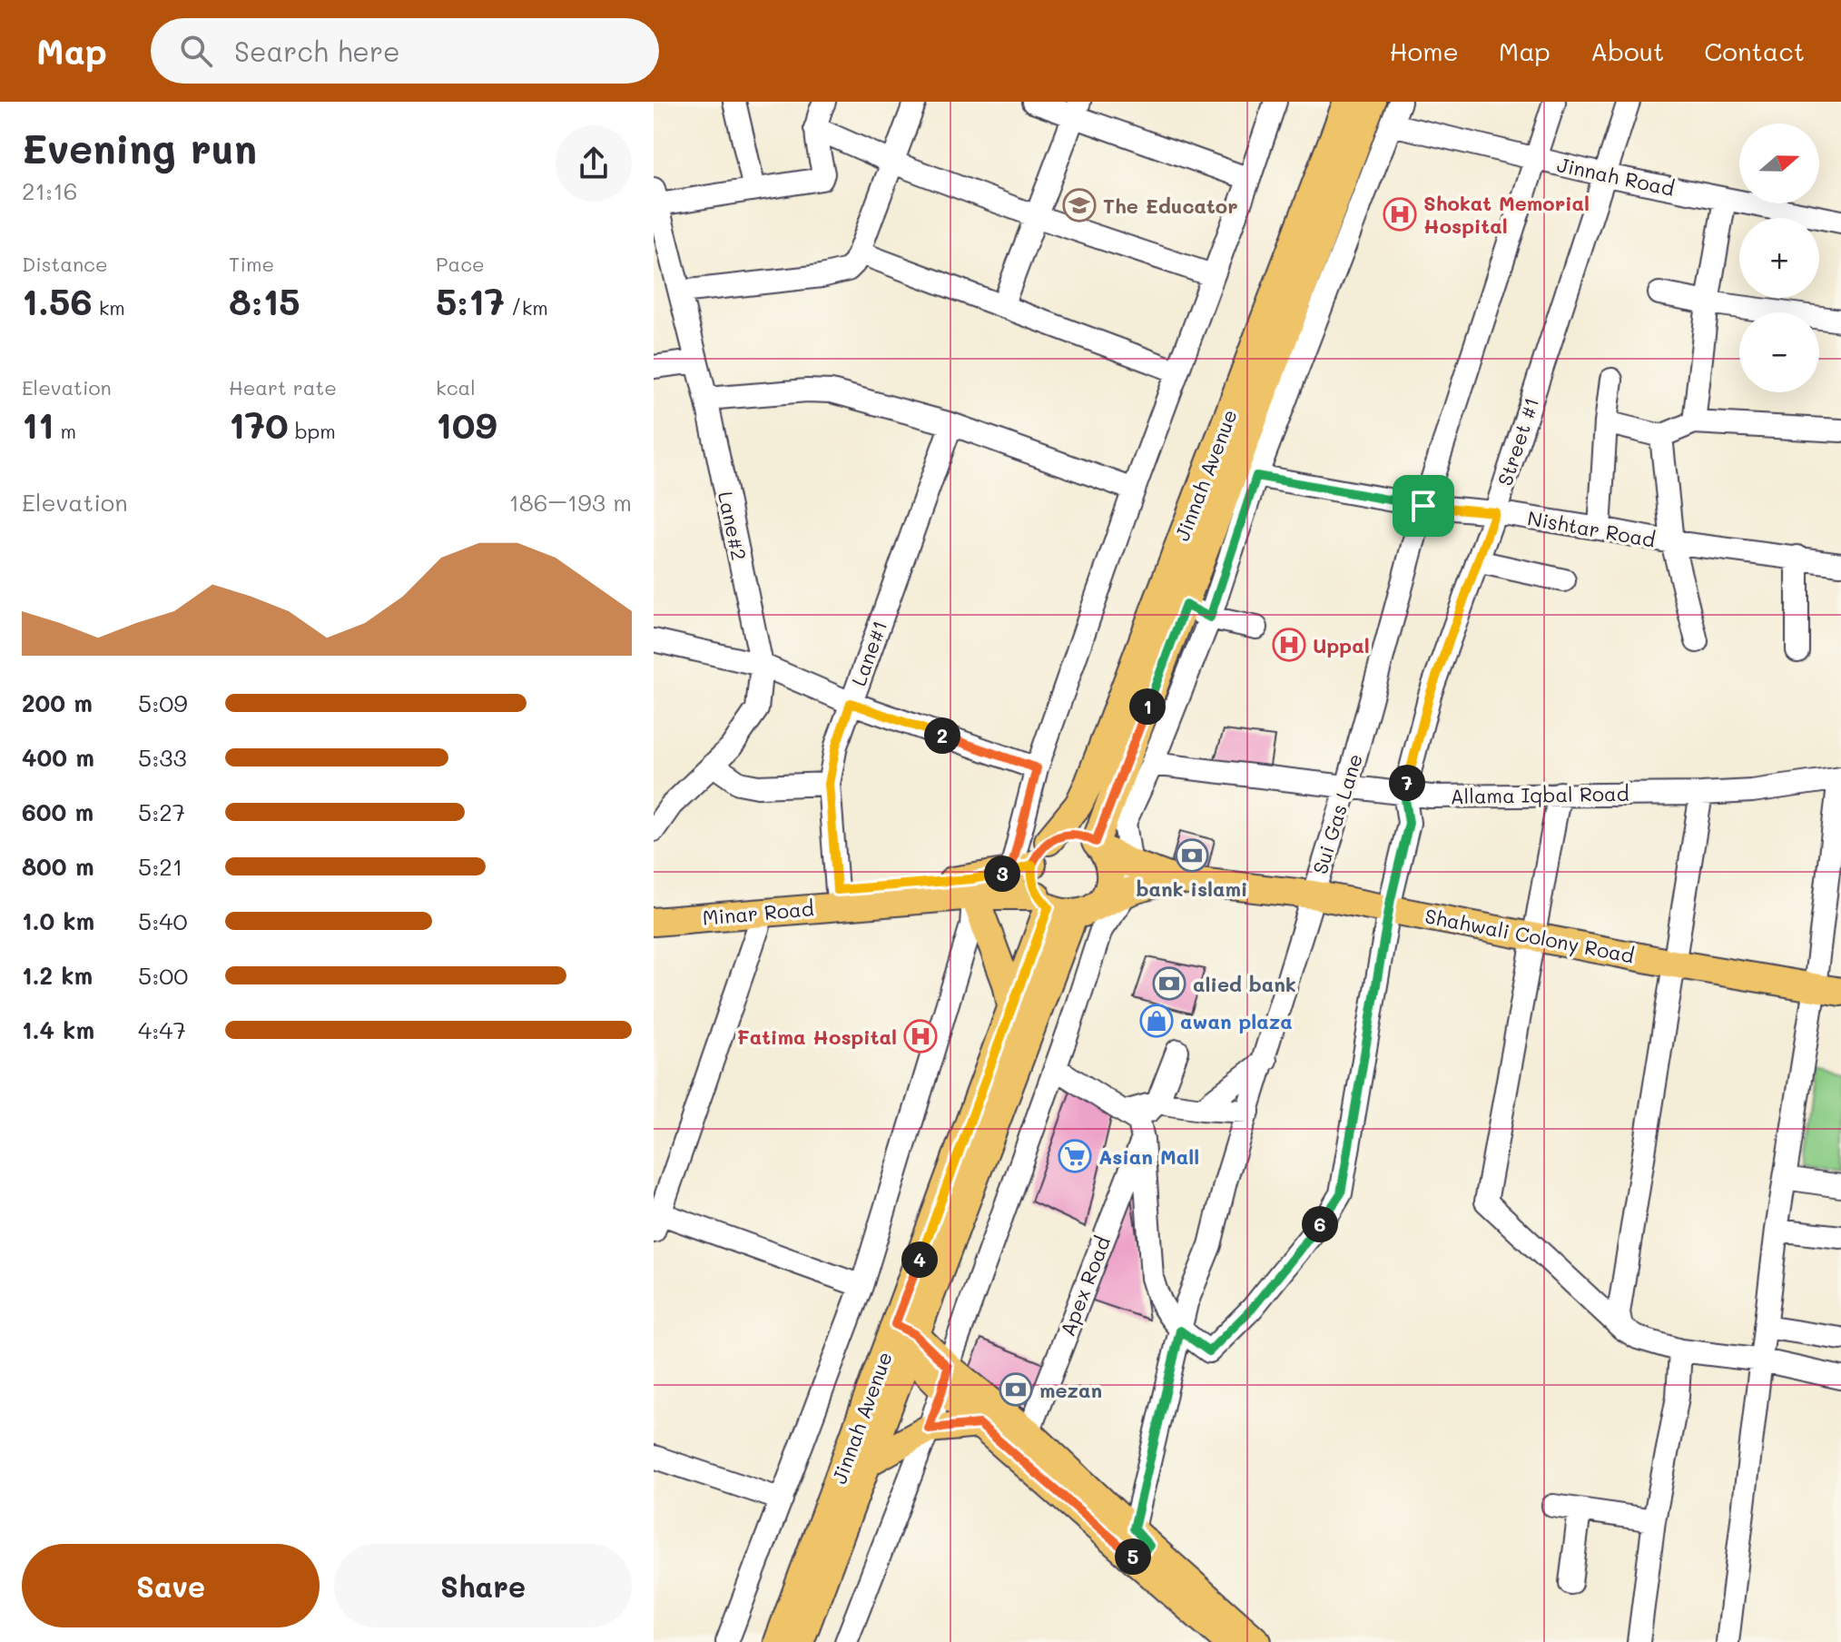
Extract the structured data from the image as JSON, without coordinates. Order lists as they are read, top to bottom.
{
  "streets": {
    "main road": ["Jinnah Avenue", "Minar Road", "Shahwali Colony Road"],
    "street": [
      "Jinnah Road",
      "Street #1",
      "Lane#2",
      "Nishtar Road",
      "Lane#1",
      "Allama Iqbal Road",
      "Sui Gas Lane",
      "Apex Road"
    ]
  },
  "crossings": [
    ["Jinnah Road", "Street #1"],
    ["Jinnah Road", "Sui Gas Lane"],
    ["Street #1", "Nishtar Road"],
    ["Street #1", "Allama Iqbal Road"],
    ["Street #1", "Sui Gas Lane"],
    ["Street #1", "Shahwali Colony Road"],
    ["Jinnah Avenue", "Minar Road"],
    ["Jinnah Avenue", "Shahwali Colony Road"],
    ["Nishtar Road", "Sui Gas Lane"],
    ["Lane#1", "Minar Road"],
    ["Allama Iqbal Road", "Sui Gas Lane"],
    ["Sui Gas Lane", "Shahwali Colony Road"],
    ["Minar Road", "Shahwali Colony Road"]
  ],
  "places": {
    "school or university": ["The Educator"],
    "hospital": ["Shokat Memorial Hospital", "Uppal", "Fatima Hospital"],
    "bank": ["bank islami", "alied bank", "mezan"],
    "shop": ["awan plaza"],
    "supermarket": ["Asian Mall"]
  },
  "north": "right",
  "page": {
    "header": "Map",
    "search": "Search here",
    "nav": [
      "Home",
      "Map",
      "About",
      "Contact"
    ],
    "heading": ["Evening run", "21:16"],
    "map_buttons": ["+", "−"],
    "stats": [
      ["Distance", "1.56 km"],
      ["Time", "8:15"],
      ["Pace", "5:17 /km"],
      ["Elevation", "11 m"],
      ["Heart rate", "170 bpm"],
      ["kcal", "109"]
    ],
    "chart": ["Elevation", "186–193 m"],
    "list": [
      {
        "name": "200 m",
        "note": "5:09"
      },
      {
        "name": "400 m",
        "note": "5:33"
      },
      {
        "name": "600 m",
        "note": "5:27"
      },
      {
        "name": "800 m",
        "note": "5:21"
      },
      {
        "name": "1.0 km",
        "note": "5:40"
      },
      {
        "name": "1.2 km",
        "note": "5:00"
      },
      {
        "name": "1.4 km",
        "note": "4:47"
      }
    ],
    "pins": [
      "1",
      "2",
      "7",
      "3",
      "6",
      "4",
      "5"
    ],
    "buttons": ["Save", "Share"]
  }
}
